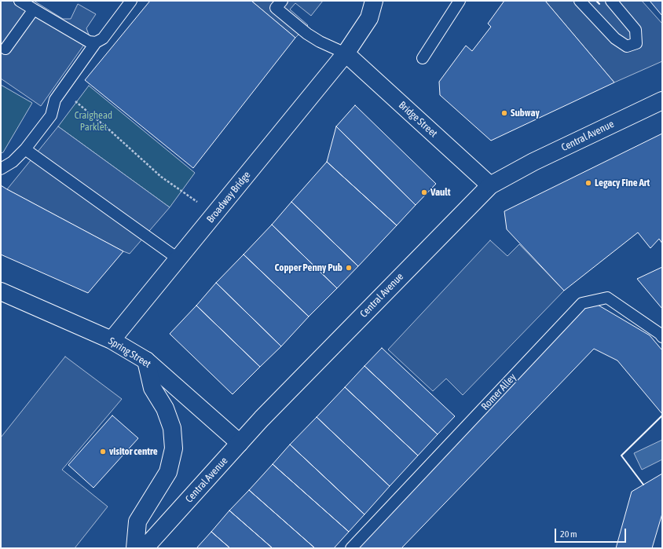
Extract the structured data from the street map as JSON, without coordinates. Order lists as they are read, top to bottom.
{
  "streets": {
    "main road": [
      "Bridge Street",
      "Central Avenue",
      "Broadway Bridge",
      "Spring Street"
    ],
    "lane": ["Romer Alley"]
  },
  "crossings": [
    ["Bridge Street", "Central Avenue"],
    ["Bridge Street", "Broadway Bridge"],
    ["Central Avenue", "Spring Street"],
    ["Broadway Bridge", "Spring Street"]
  ],
  "parks": ["Craighead Parklet"],
  "places": [
    "Subway",
    "Legacy Fine Art",
    "Vault",
    "Copper Penny Pub",
    "visitor centre"
  ],
  "scale_bar": "20 m"
}
